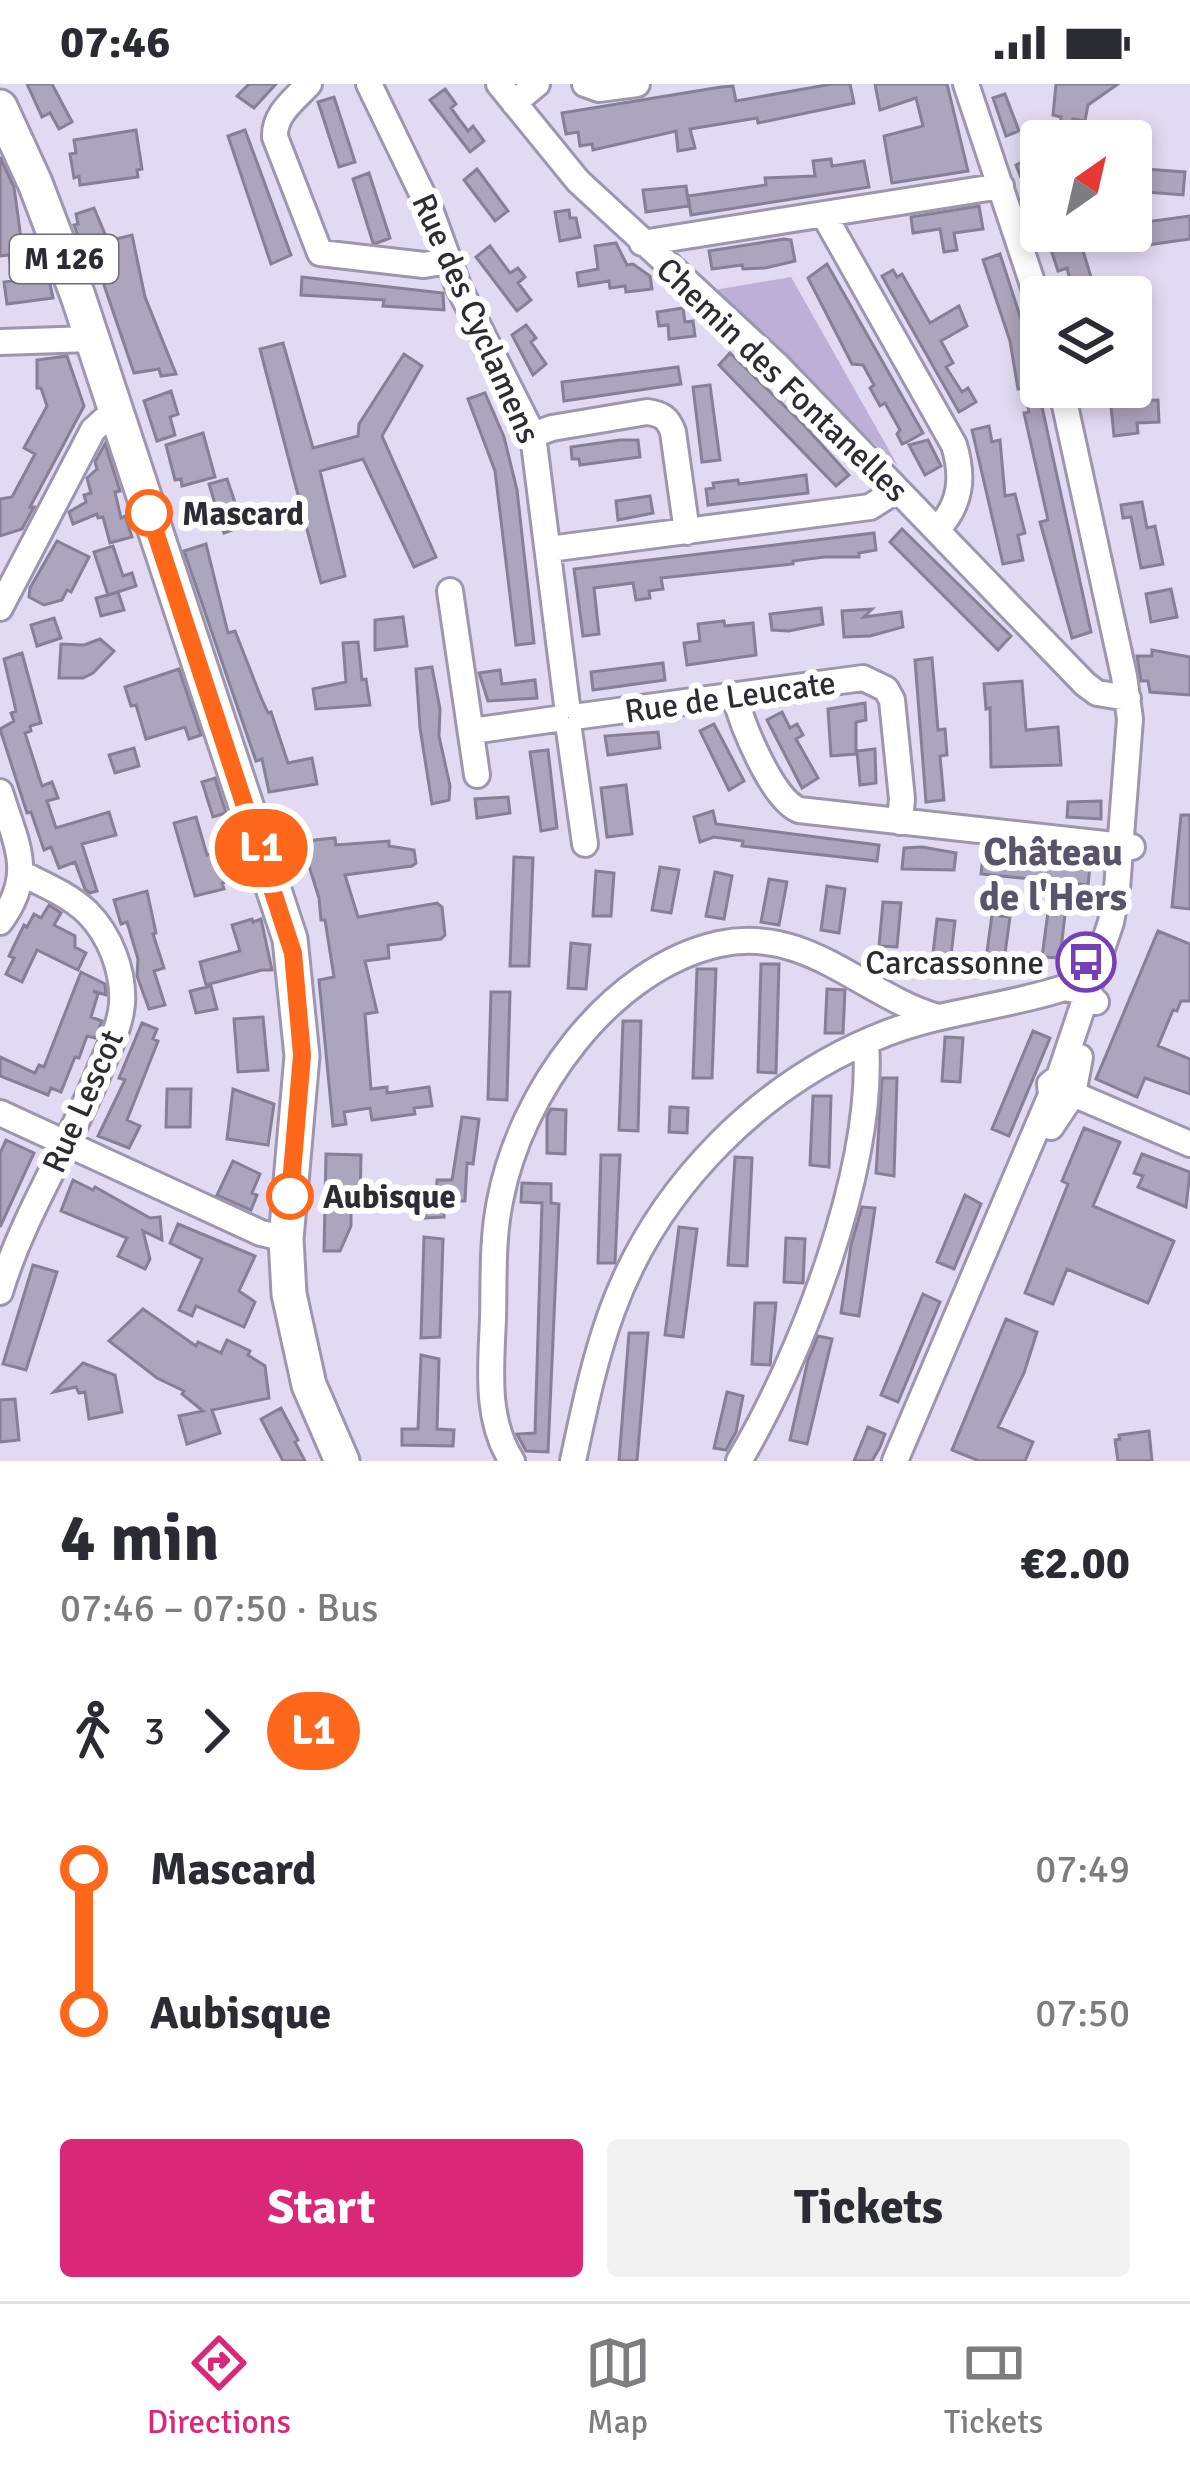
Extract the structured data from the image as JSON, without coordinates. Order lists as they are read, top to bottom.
{
  "streets": {
    "main road": ["M 126"],
    "street": [
      "Rue des Cyclamens",
      "Chemin des Fontanelles",
      "Rue de Leucate",
      "Rue Lescot"
    ]
  },
  "crossings": [
    ["Rue des Cyclamens", "Rue de Leucate"]
  ],
  "districts": ["Château de l'Hers"],
  "places": {
    "other": ["Mascard", "Aubisque"],
    "bus stop": ["Carcassonne"]
  },
  "lines": ["bus line L1"],
  "north": "top right",
  "page": {
    "status": "07:46",
    "on_map": "L1",
    "heading": ["4 min", "07:46 – 07:50 · Bus", "€2.00"],
    "legs": ["3", "L1"],
    "list": [
      {
        "name": "Mascard",
        "value": "07:49"
      },
      {
        "name": "Aubisque",
        "value": "07:50"
      }
    ],
    "buttons": ["Start", "Tickets"],
    "tabs": ["Directions", "Map", "Tickets"]
  }
}
